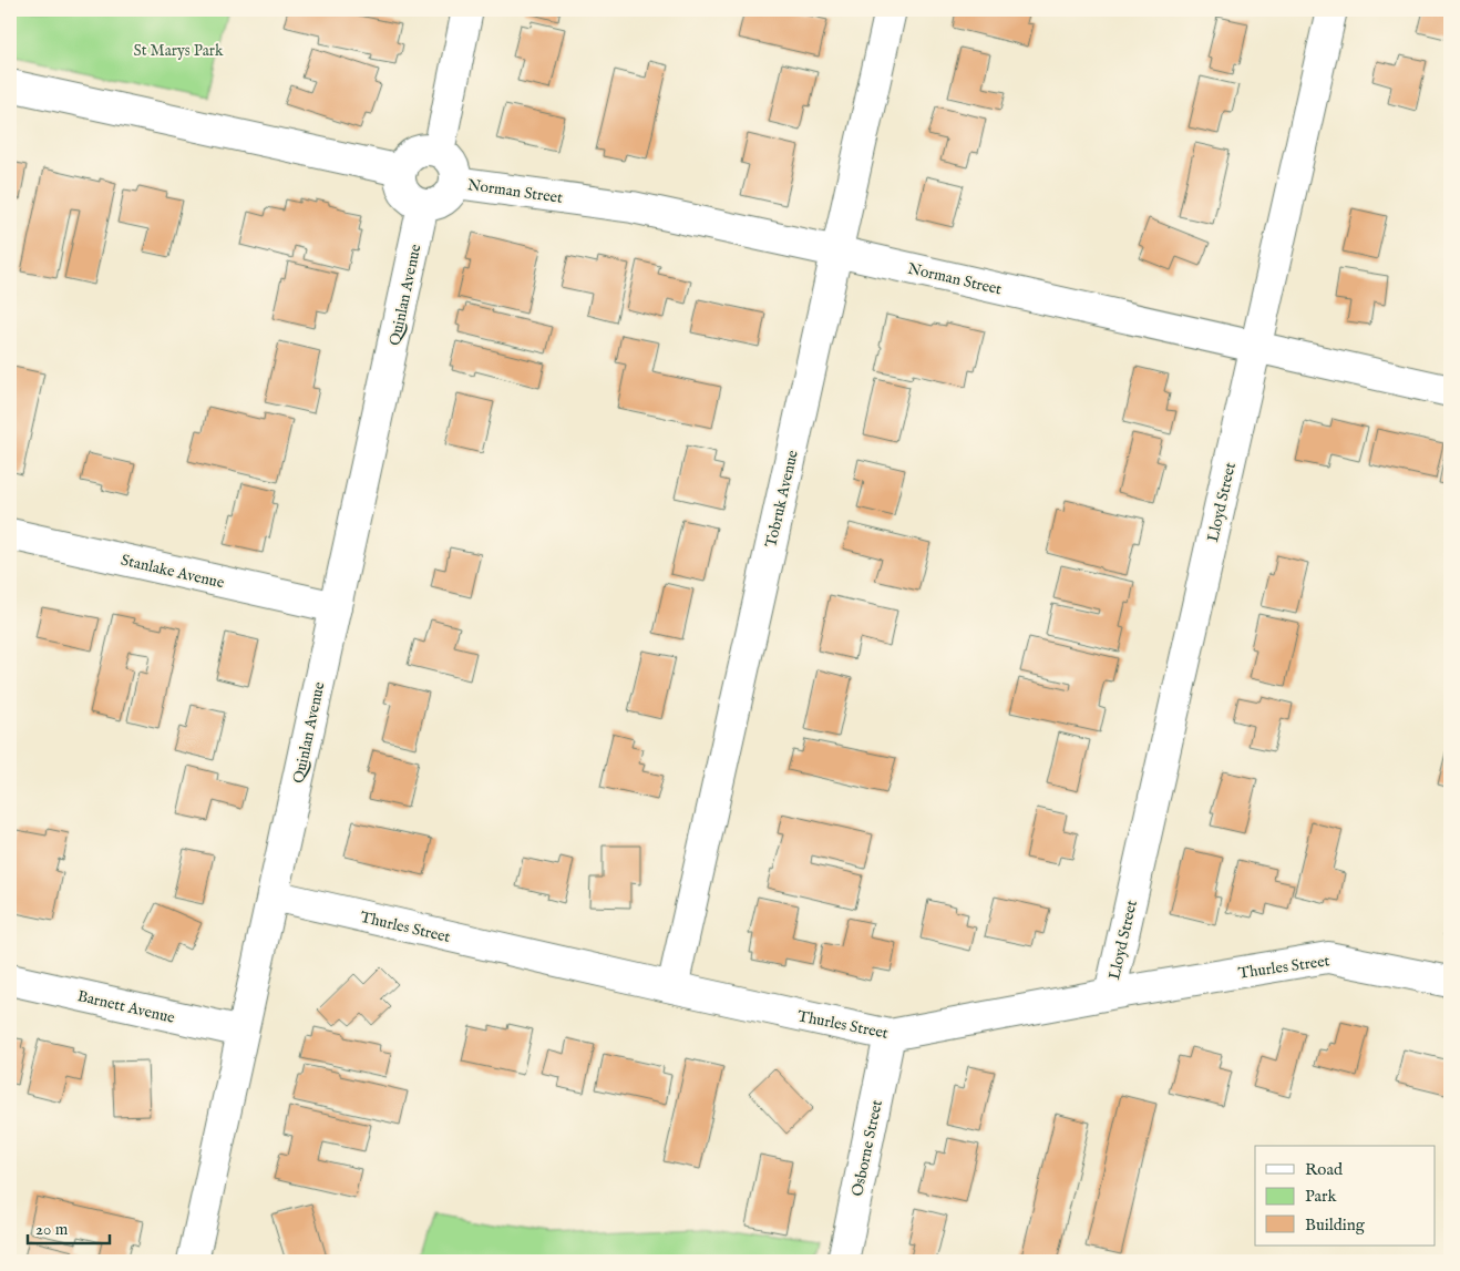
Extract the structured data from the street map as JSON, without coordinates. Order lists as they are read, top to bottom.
{
  "streets": {
    "street": [
      "Norman Street",
      "Quinlan Avenue",
      "Tobruk Avenue",
      "Lloyd Street",
      "Stanlake Avenue",
      "Thurles Street",
      "Barnett Avenue",
      "Osborne Street"
    ]
  },
  "crossings": [
    ["Norman Street", "Quinlan Avenue"],
    ["Norman Street", "Tobruk Avenue"],
    ["Norman Street", "Lloyd Street"],
    ["Quinlan Avenue", "Stanlake Avenue"],
    ["Quinlan Avenue", "Thurles Street"],
    ["Quinlan Avenue", "Barnett Avenue"],
    ["Tobruk Avenue", "Thurles Street"],
    ["Lloyd Street", "Thurles Street"],
    ["Thurles Street", "Osborne Street"]
  ],
  "parks": ["St Marys Park"],
  "legend": ["Road", "Park", "Building"],
  "scale_bar": "20 m"
}
